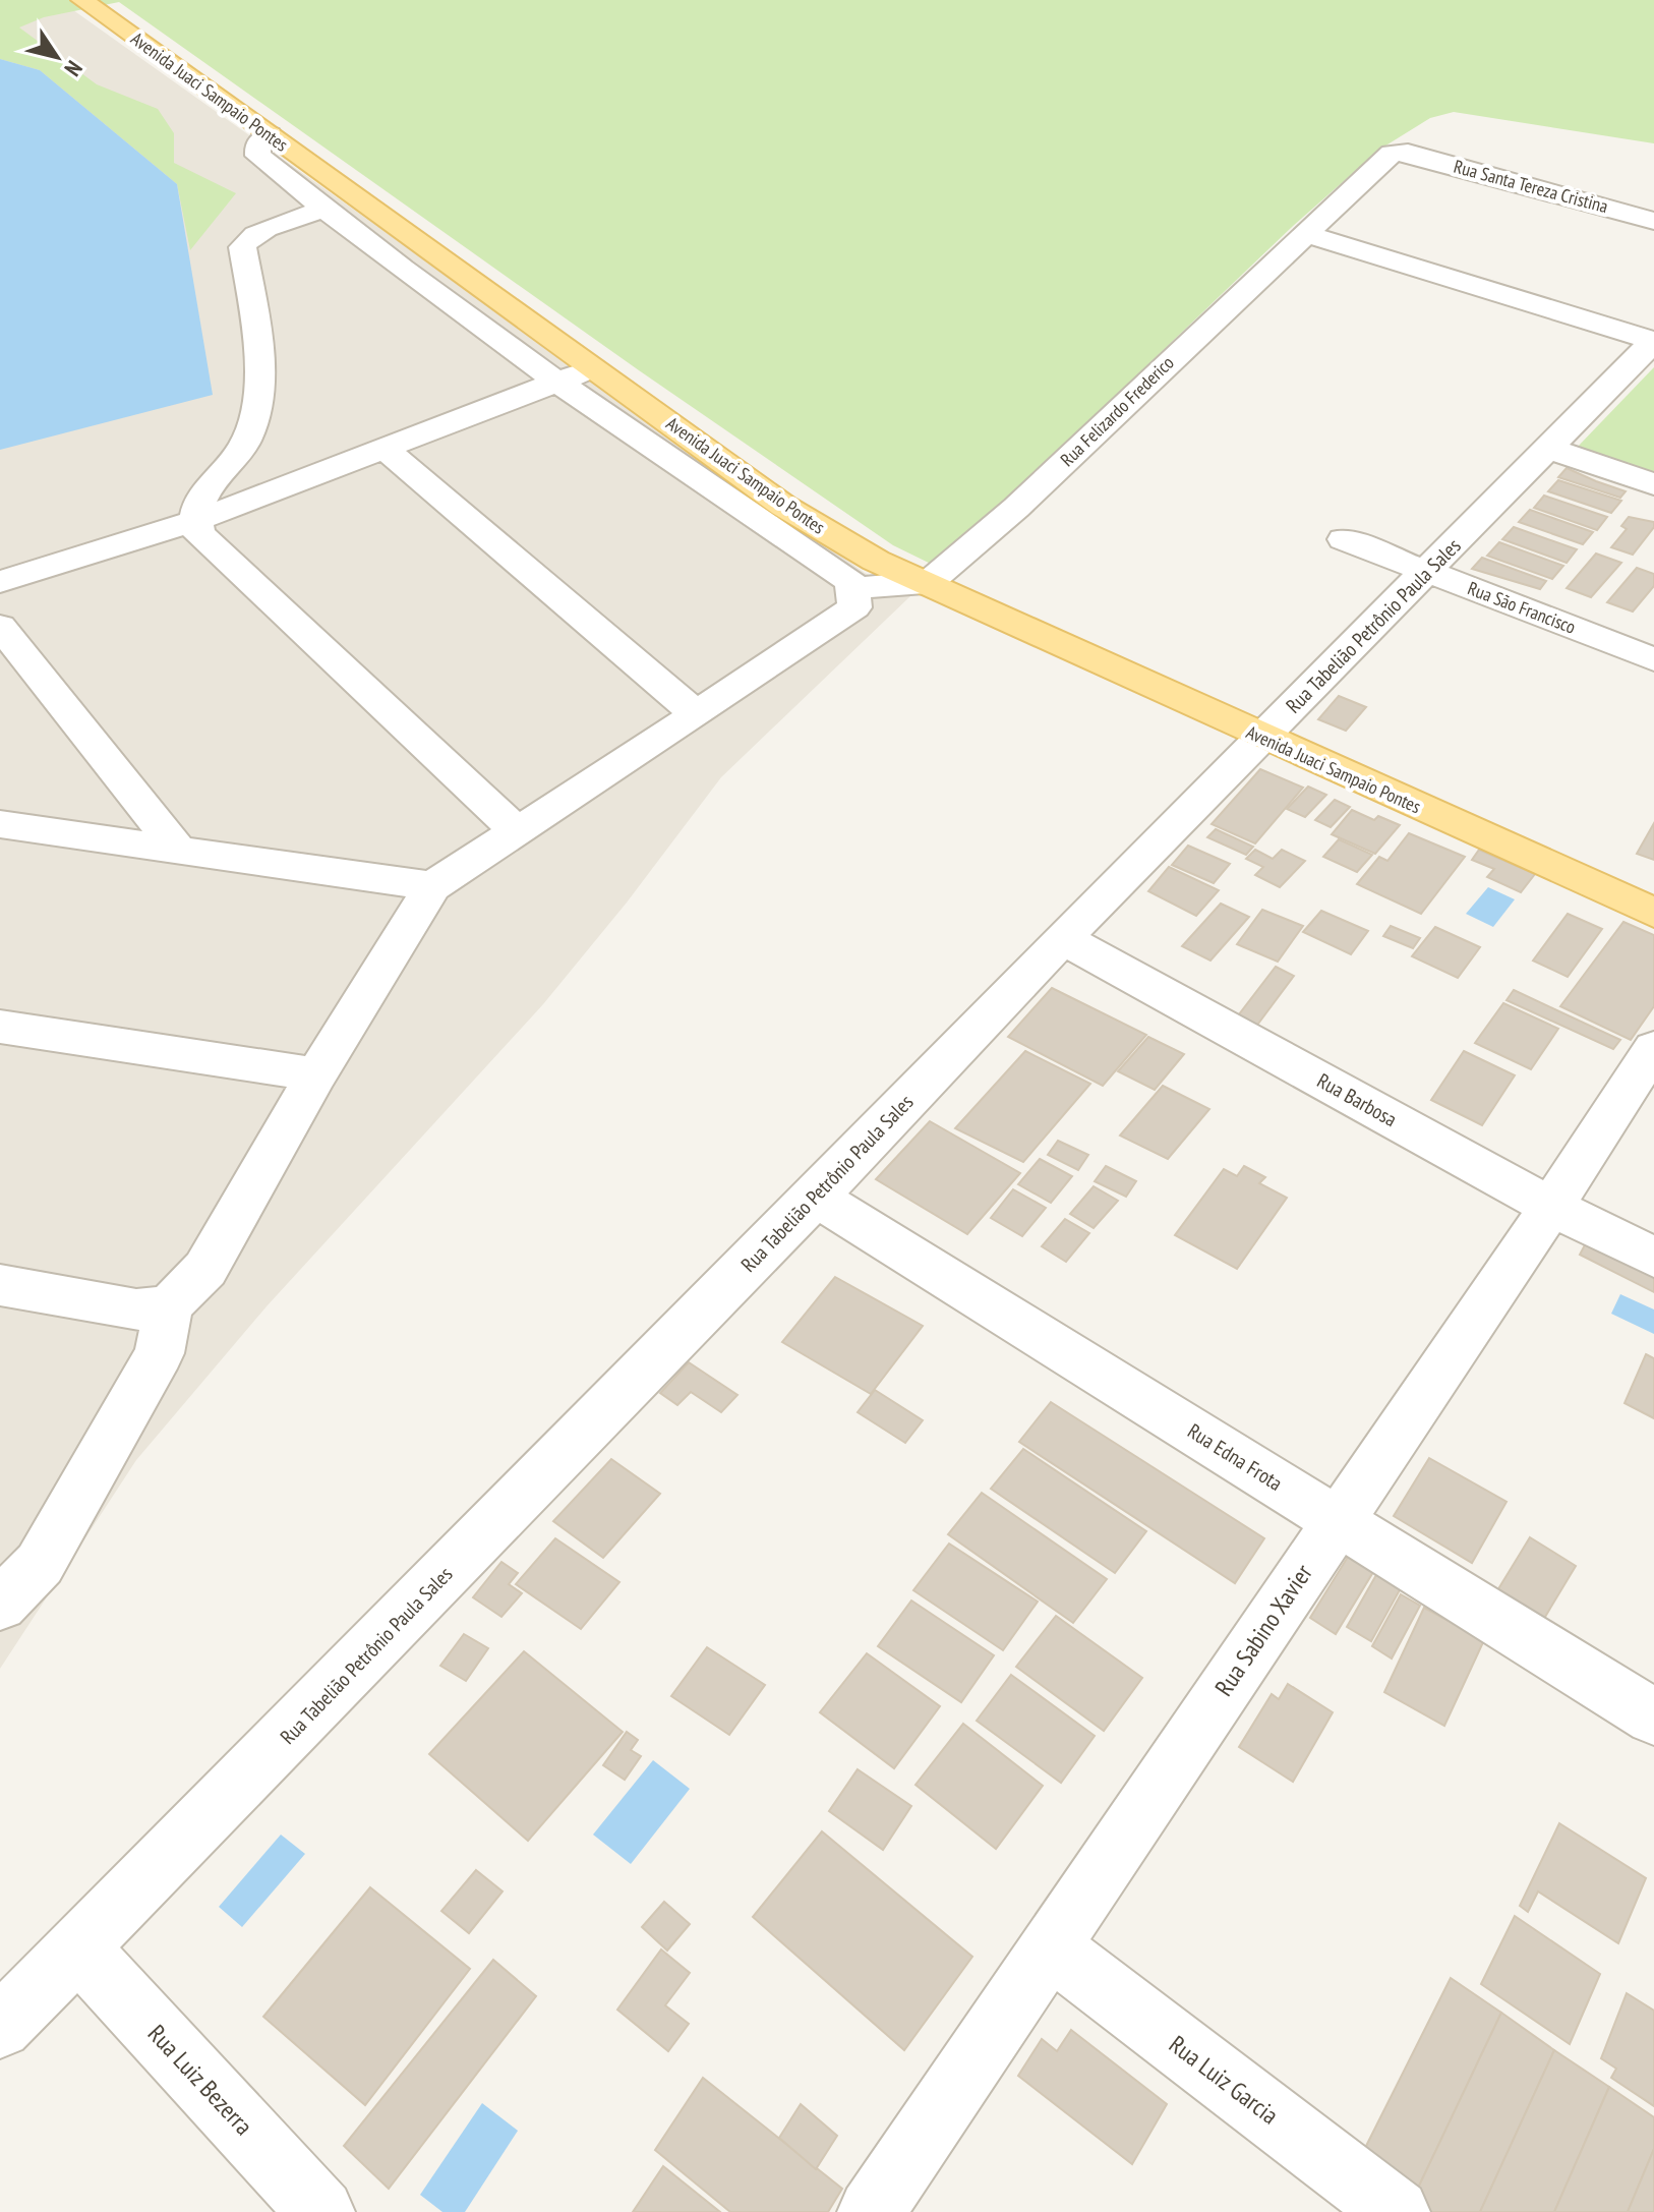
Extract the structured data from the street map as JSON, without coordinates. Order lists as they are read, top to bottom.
{
  "streets": {
    "main road": ["Avenida Juaci Sampaio Pontes"],
    "street": [
      "Rua Santa Tereza Cristina",
      "Rua Felizardo Frederico",
      "Rua São Francisco",
      "Rua Tabelião Petrônio Paula Sales",
      "Rua Barbosa",
      "Rua Edna Frota",
      "Rua Sabino Xavier",
      "Rua Luiz Bezerra",
      "Rua Luiz Garcia"
    ]
  },
  "crossings": [
    ["Avenida Juaci Sampaio Pontes", "Rua Felizardo Frederico"],
    ["Avenida Juaci Sampaio Pontes", "Rua Tabelião Petrônio Paula Sales"],
    ["Rua Santa Tereza Cristina", "Rua Felizardo Frederico"],
    ["Rua São Francisco", "Rua Tabelião Petrônio Paula Sales"],
    ["Rua Tabelião Petrônio Paula Sales", "Rua Barbosa"],
    ["Rua Tabelião Petrônio Paula Sales", "Rua Edna Frota"],
    ["Rua Tabelião Petrônio Paula Sales", "Rua Luiz Bezerra"],
    ["Rua Barbosa", "Rua Sabino Xavier"],
    ["Rua Edna Frota", "Rua Sabino Xavier"],
    ["Rua Sabino Xavier", "Rua Luiz Garcia"]
  ],
  "north": "bottom right"
}
